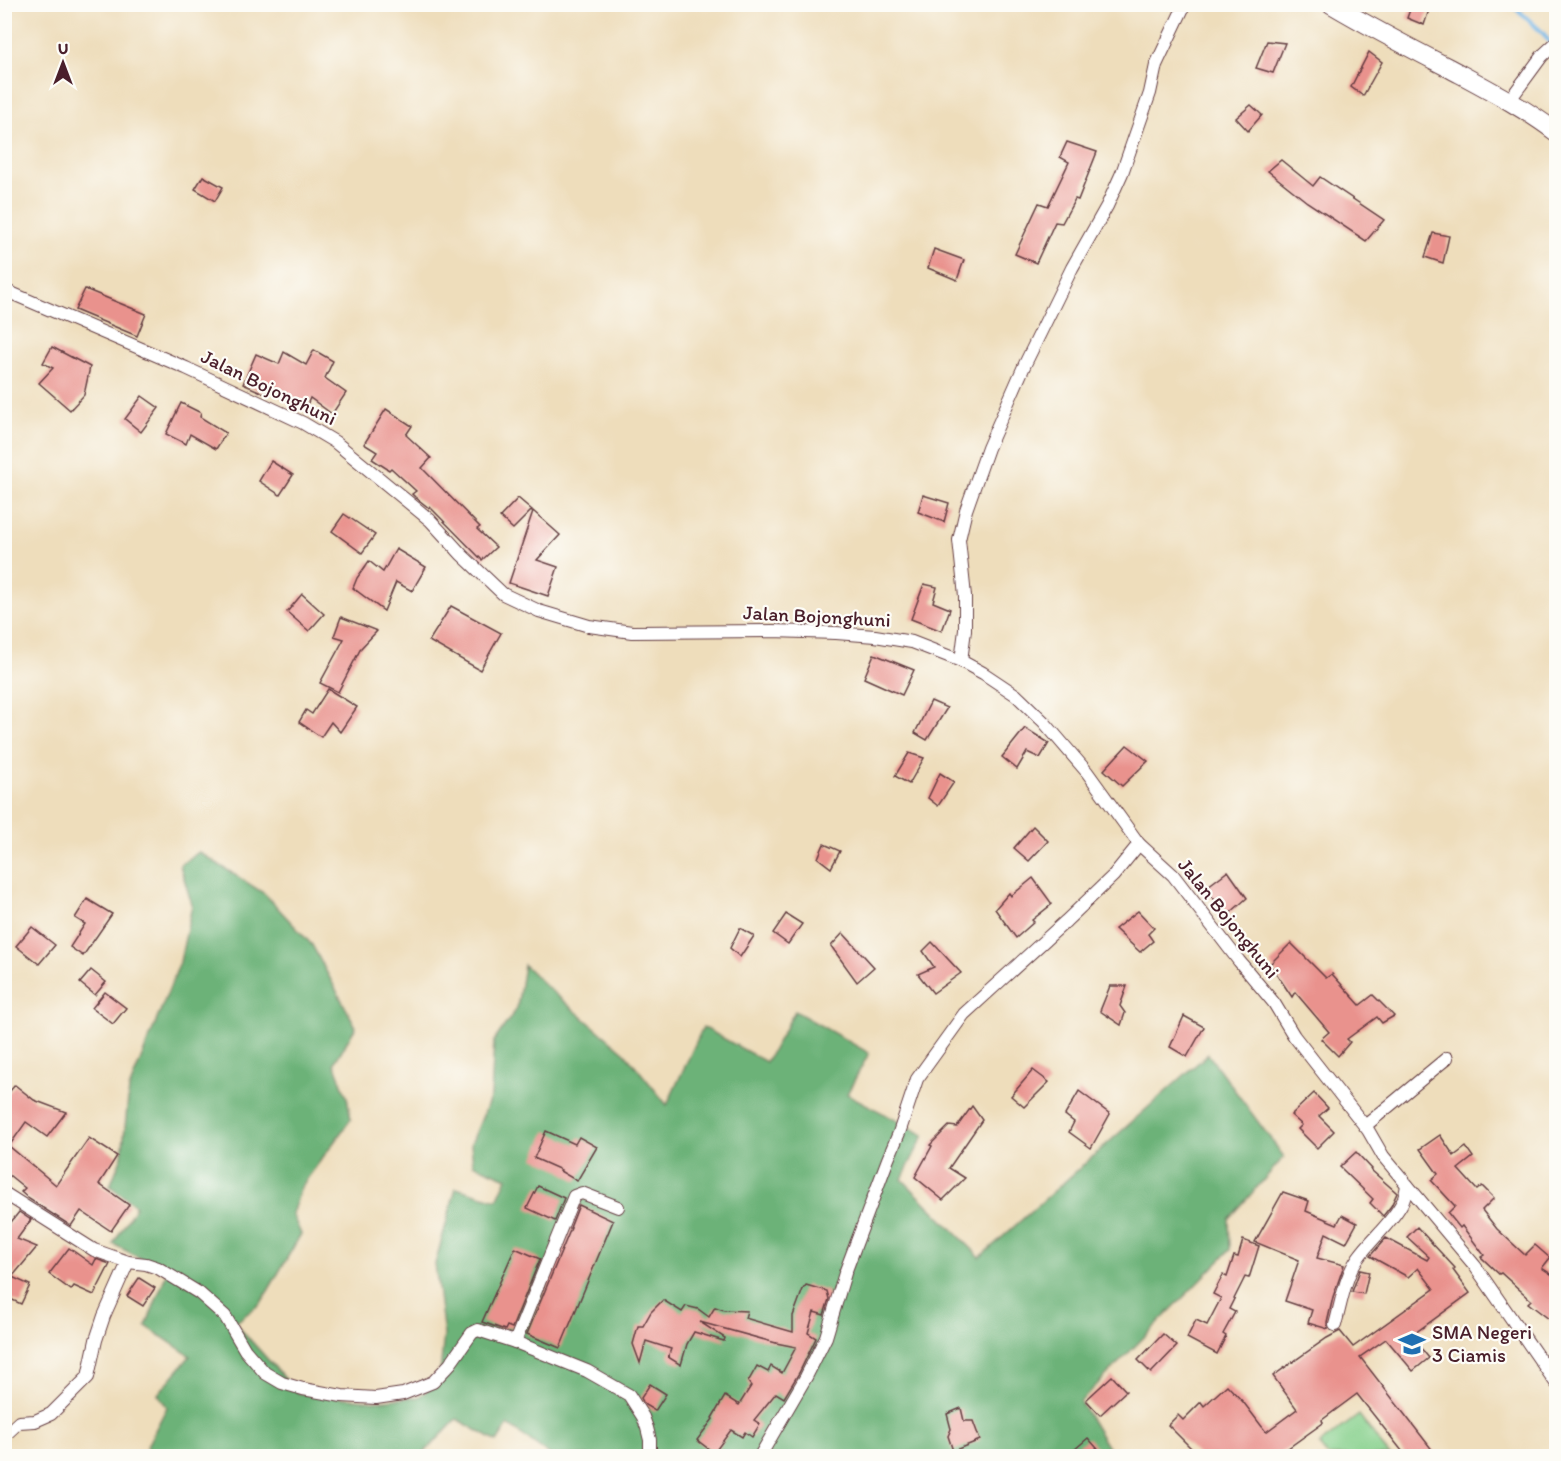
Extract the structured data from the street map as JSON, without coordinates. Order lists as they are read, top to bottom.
{
  "streets": {
    "street": ["Jalan Bojonghuni"]
  },
  "places": {
    "school or university": ["SMA Negeri 3 Ciamis"]
  },
  "north": "top"
}
